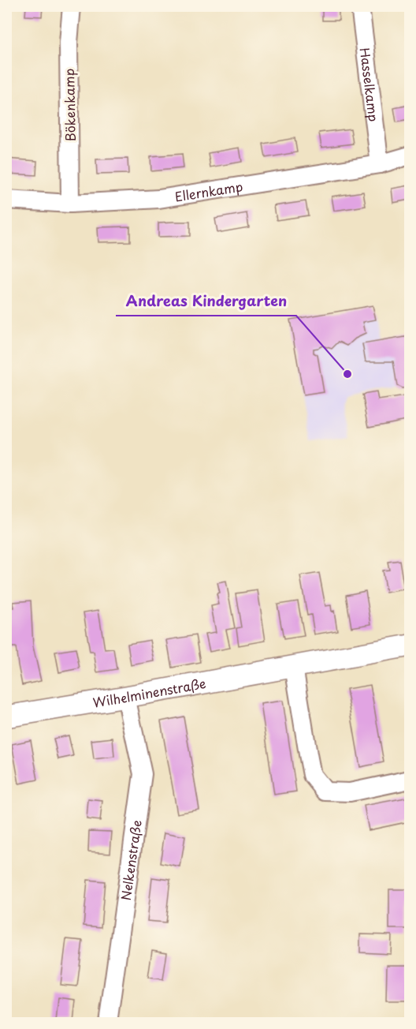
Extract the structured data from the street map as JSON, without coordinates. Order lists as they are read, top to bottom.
{
  "streets": {
    "street": [
      "Hasselkamp",
      "Bökenkamp",
      "Ellernkamp",
      "Wilhelminenstraße",
      "Nelkenstraße"
    ]
  },
  "crossings": [
    ["Hasselkamp", "Ellernkamp"],
    ["Bökenkamp", "Ellernkamp"],
    ["Wilhelminenstraße", "Nelkenstraße"]
  ],
  "places": ["Andreas Kindergarten"]
}
